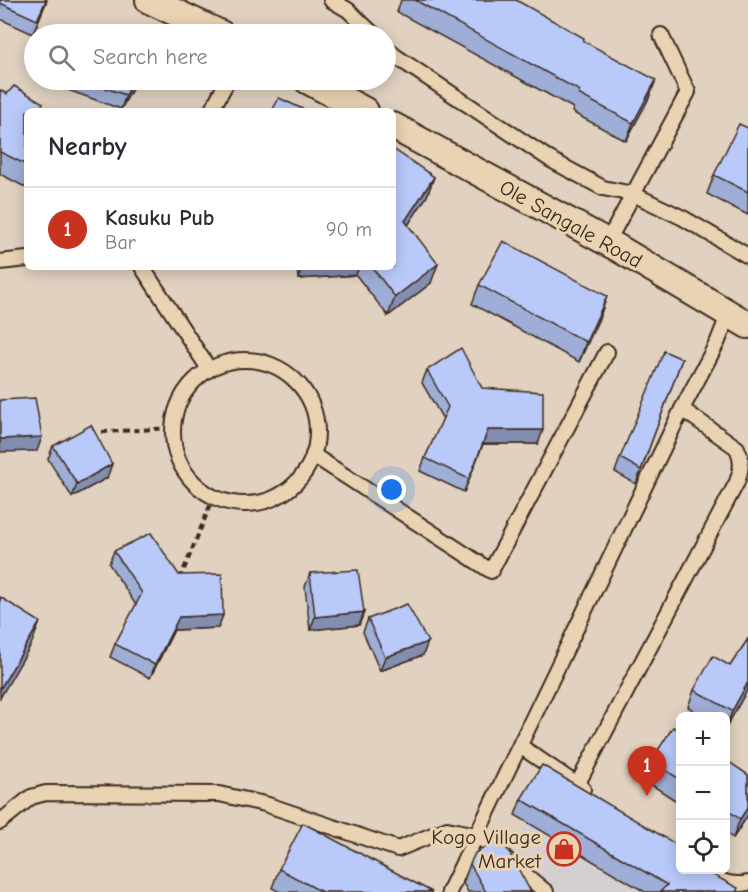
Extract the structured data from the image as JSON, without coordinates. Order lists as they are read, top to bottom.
{
  "streets": {
    "street": ["Ole Sangale Road"]
  },
  "places": {
    "shop": ["Kogo Village Market"]
  },
  "page": {
    "search": "Search here",
    "heading": "Nearby",
    "list": [
      {
        "mark": "1",
        "name": "Kasuku Pub",
        "note": "Bar",
        "value": "90 m"
      }
    ],
    "map_buttons": ["+", "−"],
    "pins": "1"
  }
}
